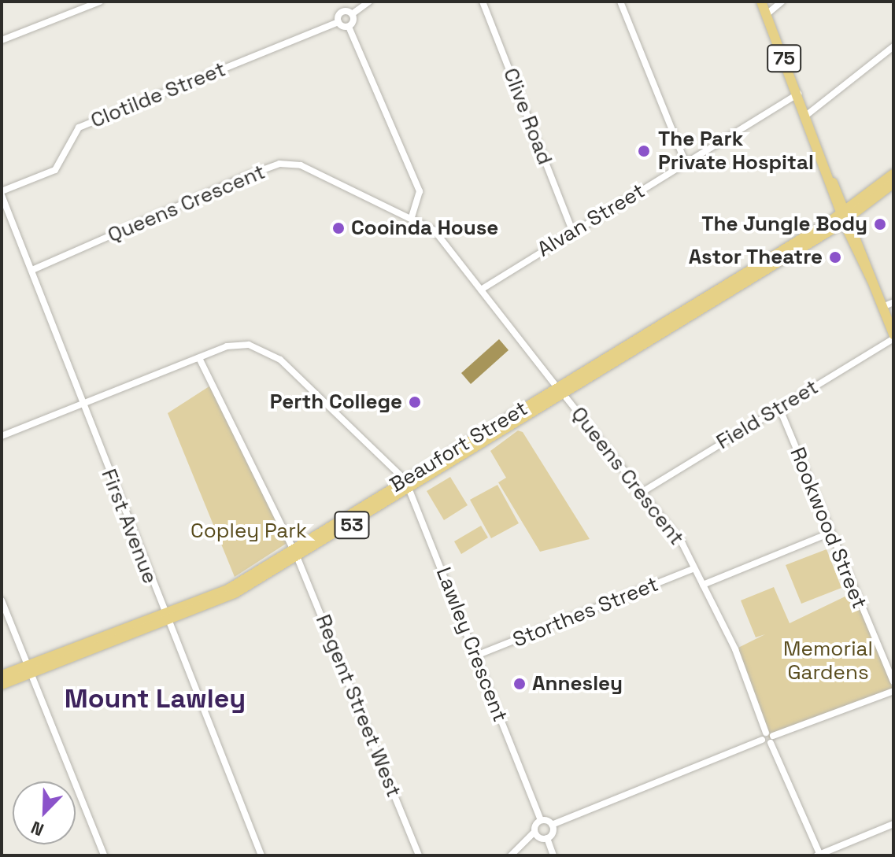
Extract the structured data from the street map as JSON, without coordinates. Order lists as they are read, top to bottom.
{
  "streets": {
    "main road": ["75", "Beaufort Street", "53"],
    "street": [
      "Clotilde Street",
      "Clive Road",
      "Queens Crescent",
      "Alvan Street",
      "Field Street",
      "First Avenue",
      "Rookwood Street",
      "Storthes Street",
      "Lawley Crescent",
      "Regent Street West"
    ]
  },
  "crossings": [
    ["75", "Alvan Street"],
    ["75", "Field Street"],
    ["75", "Beaufort Street"],
    ["Clotilde Street", "First Avenue"],
    ["Clive Road", "Alvan Street"],
    ["Queens Crescent", "Alvan Street"],
    ["Queens Crescent", "Field Street"],
    ["Queens Crescent", "Beaufort Street"],
    ["Queens Crescent", "First Avenue"],
    ["Queens Crescent", "Storthes Street"],
    ["Field Street", "Rookwood Street"],
    ["Beaufort Street", "First Avenue"],
    ["Beaufort Street", "Lawley Crescent"],
    ["Beaufort Street", "Regent Street West"],
    ["First Avenue", "Lawley Crescent"],
    ["Storthes Street", "Lawley Crescent"],
    ["Lawley Crescent", "Regent Street West"]
  ],
  "districts": ["Mount Lawley"],
  "parks": ["Copley Park", "Memorial Gardens"],
  "places": [
    "The Park Private Hospital",
    "The Jungle Body",
    "Cooinda House",
    "Astor Theatre",
    "Perth College",
    "Annesley"
  ],
  "north": "bottom left"
}
